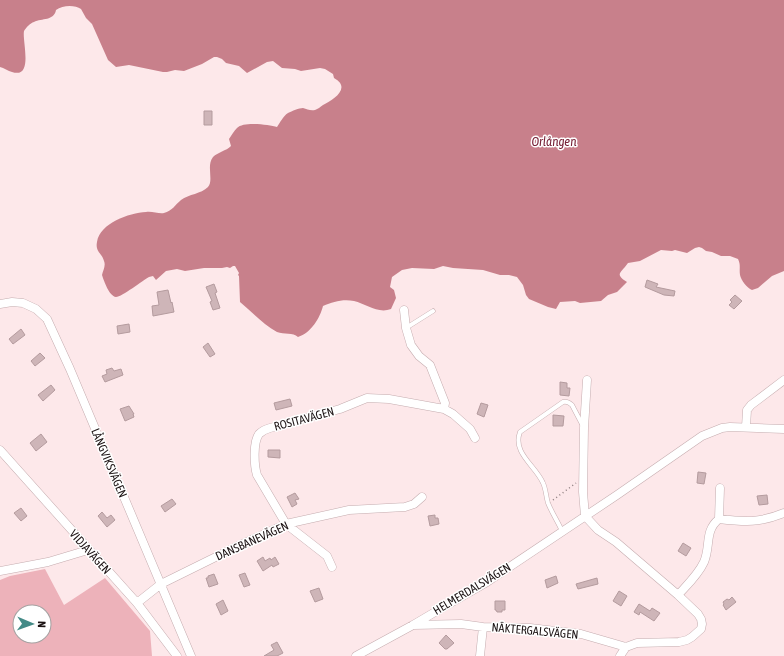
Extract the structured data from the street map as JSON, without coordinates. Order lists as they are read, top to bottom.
{
  "streets": {
    "street": [
      "ROSITAVÄGEN",
      "LÅNGVIKSVÄGEN",
      "DANSBANEVÄGEN",
      "VIDJAVÄGEN",
      "HELMERDALSVÄGEN",
      "NÄKTERGALSVÄGEN"
    ]
  },
  "crossings": [
    ["ROSITAVÄGEN", "DANSBANEVÄGEN"],
    ["LÅNGVIKSVÄGEN", "DANSBANEVÄGEN"],
    ["DANSBANEVÄGEN", "VIDJAVÄGEN"],
    ["HELMERDALSVÄGEN", "NÄKTERGALSVÄGEN"]
  ],
  "water": ["Orlången"],
  "north": "right"
}
